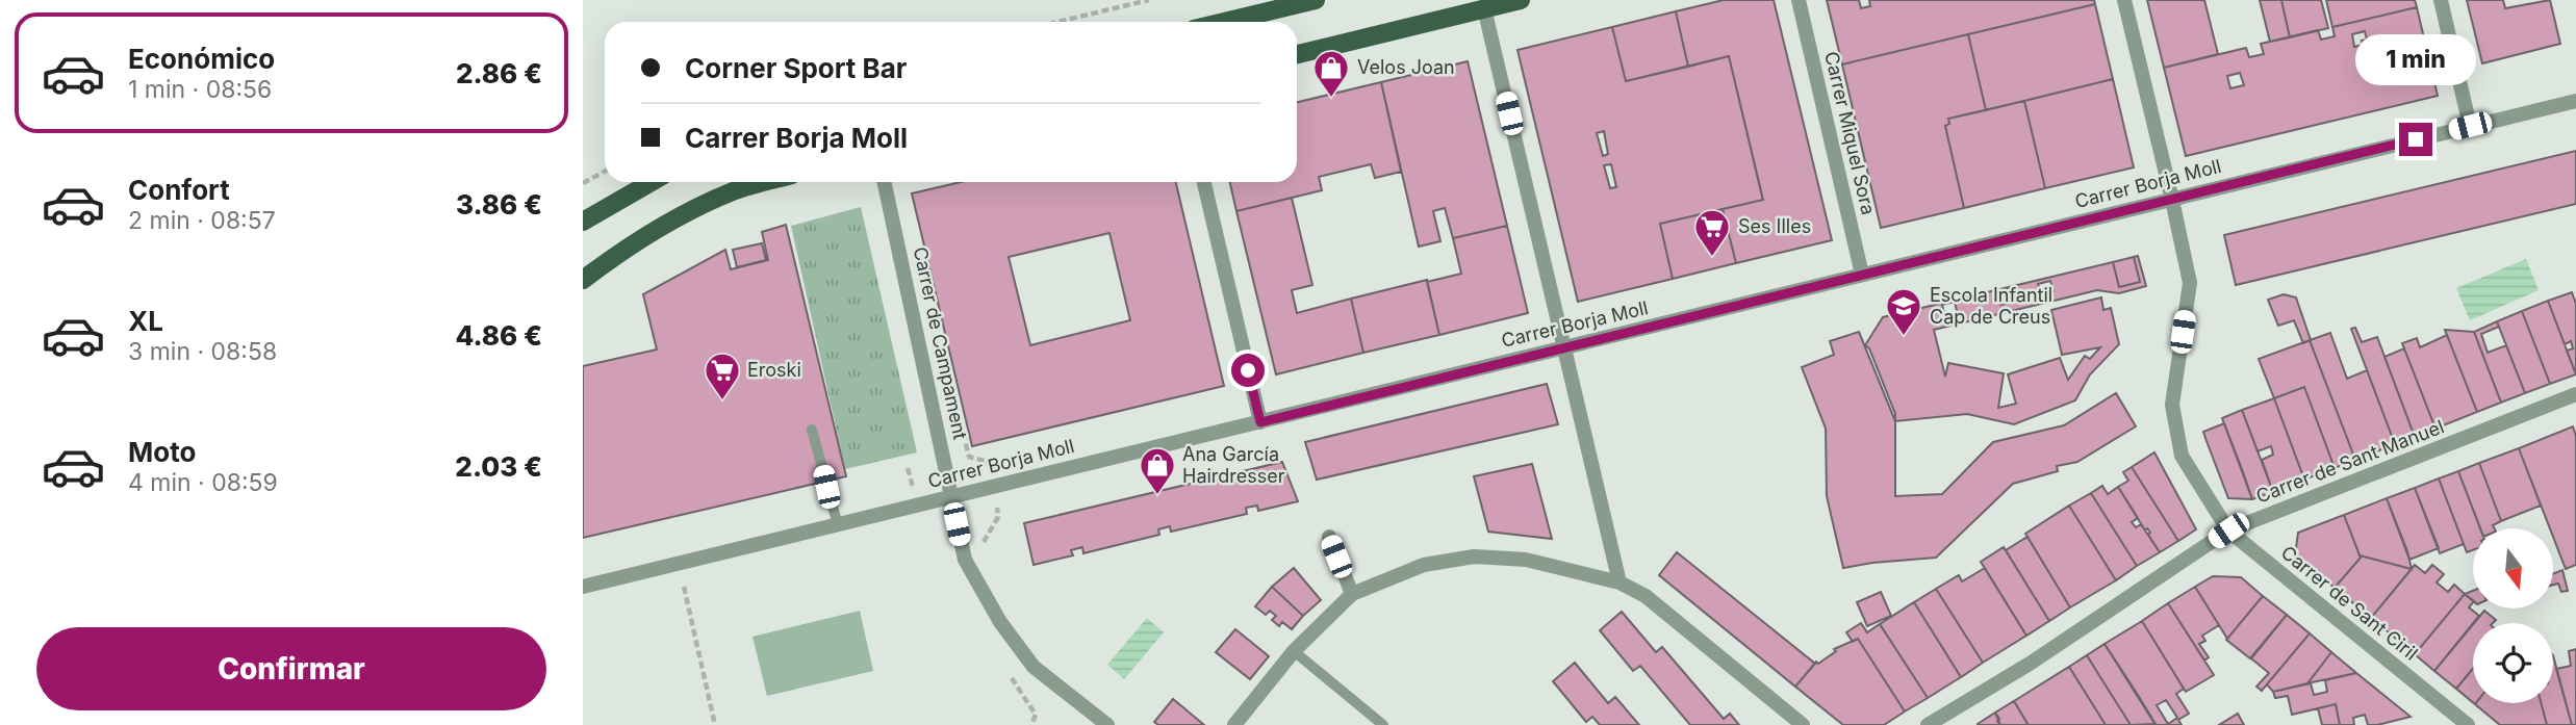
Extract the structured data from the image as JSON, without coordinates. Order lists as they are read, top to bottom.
{
  "streets": {
    "street": [
      "Carrer Miquel Sora",
      "Carrer Borja Moll",
      "Carrer de Campament",
      "Carrer de Sant Manuel",
      "Carrer de Sant Ciril"
    ]
  },
  "crossings": [
    ["Carrer Miquel Sora", "Carrer Borja Moll"],
    ["Carrer Borja Moll", "Carrer de Campament"],
    ["Carrer Borja Moll", "Carrer de Sant Ciril"],
    ["Carrer de Sant Manuel", "Carrer de Sant Ciril"]
  ],
  "places": {
    "shop": ["Velos Joan", "Ana García Hairdresser"],
    "supermarket": ["Ses Illes", "Eroski"],
    "school or university": ["Escola Infantil Cap de Creus"]
  },
  "north": "bottom",
  "page": {
    "list": [
      {
        "name": "Económico",
        "note": "1 min · 08:56",
        "value": "2.86 €"
      },
      {
        "name": "Confort",
        "note": "2 min · 08:57",
        "value": "3.86 €"
      },
      {
        "name": "XL",
        "note": "3 min · 08:58",
        "value": "4.86 €"
      },
      {
        "name": "Moto",
        "note": "4 min · 08:59",
        "value": "2.03 €"
      }
    ],
    "banner": ["Corner Sport Bar", "Carrer Borja Moll"],
    "bubble": "1 min",
    "buttons": "Confirmar"
  }
}
